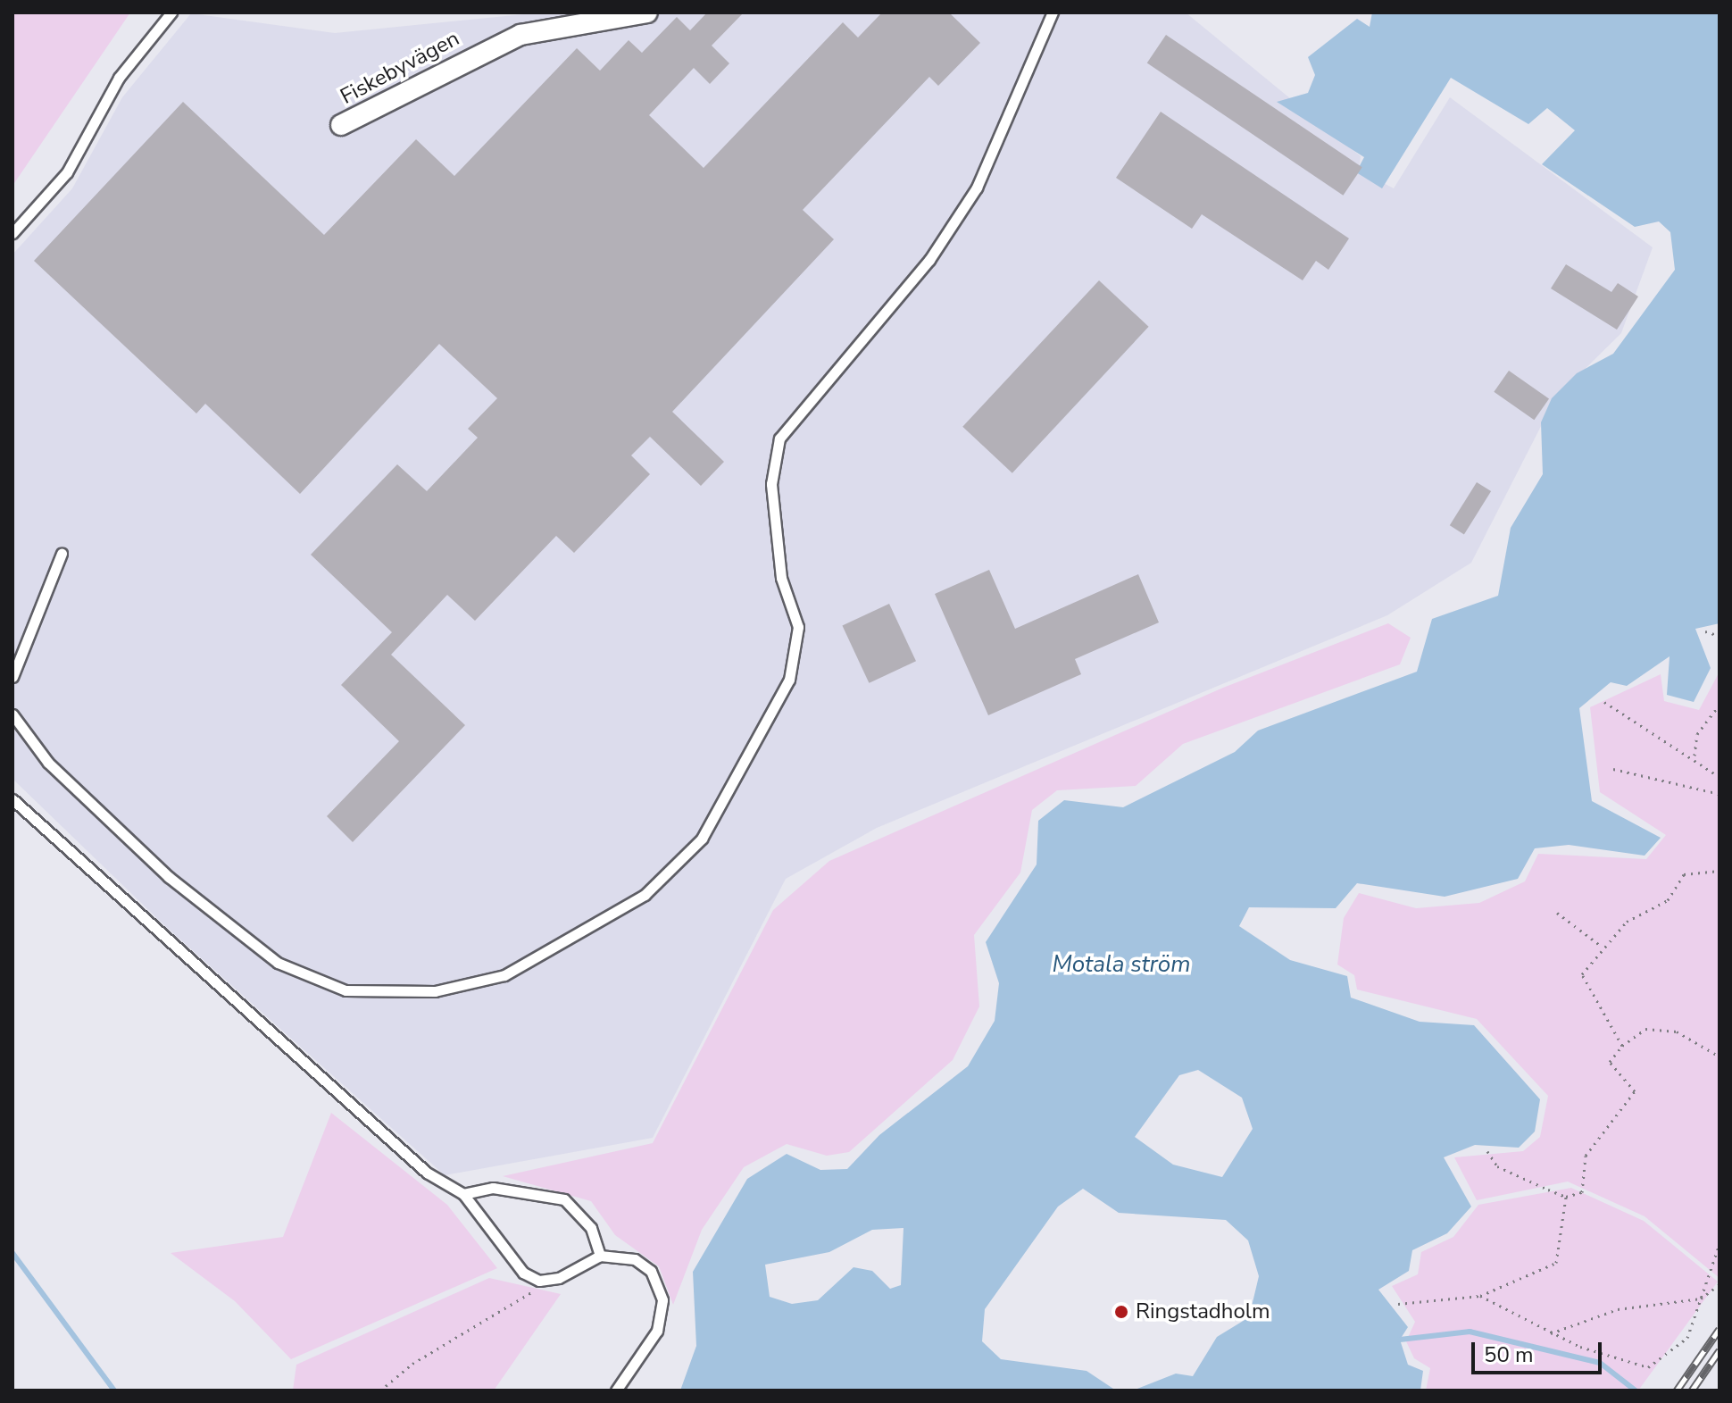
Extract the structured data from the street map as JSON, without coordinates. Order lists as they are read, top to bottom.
{
  "streets": {
    "street": ["Fiskebyvägen"]
  },
  "water": ["Motala ström"],
  "places": ["Ringstadholm"],
  "scale_bar": "50 m"
}
